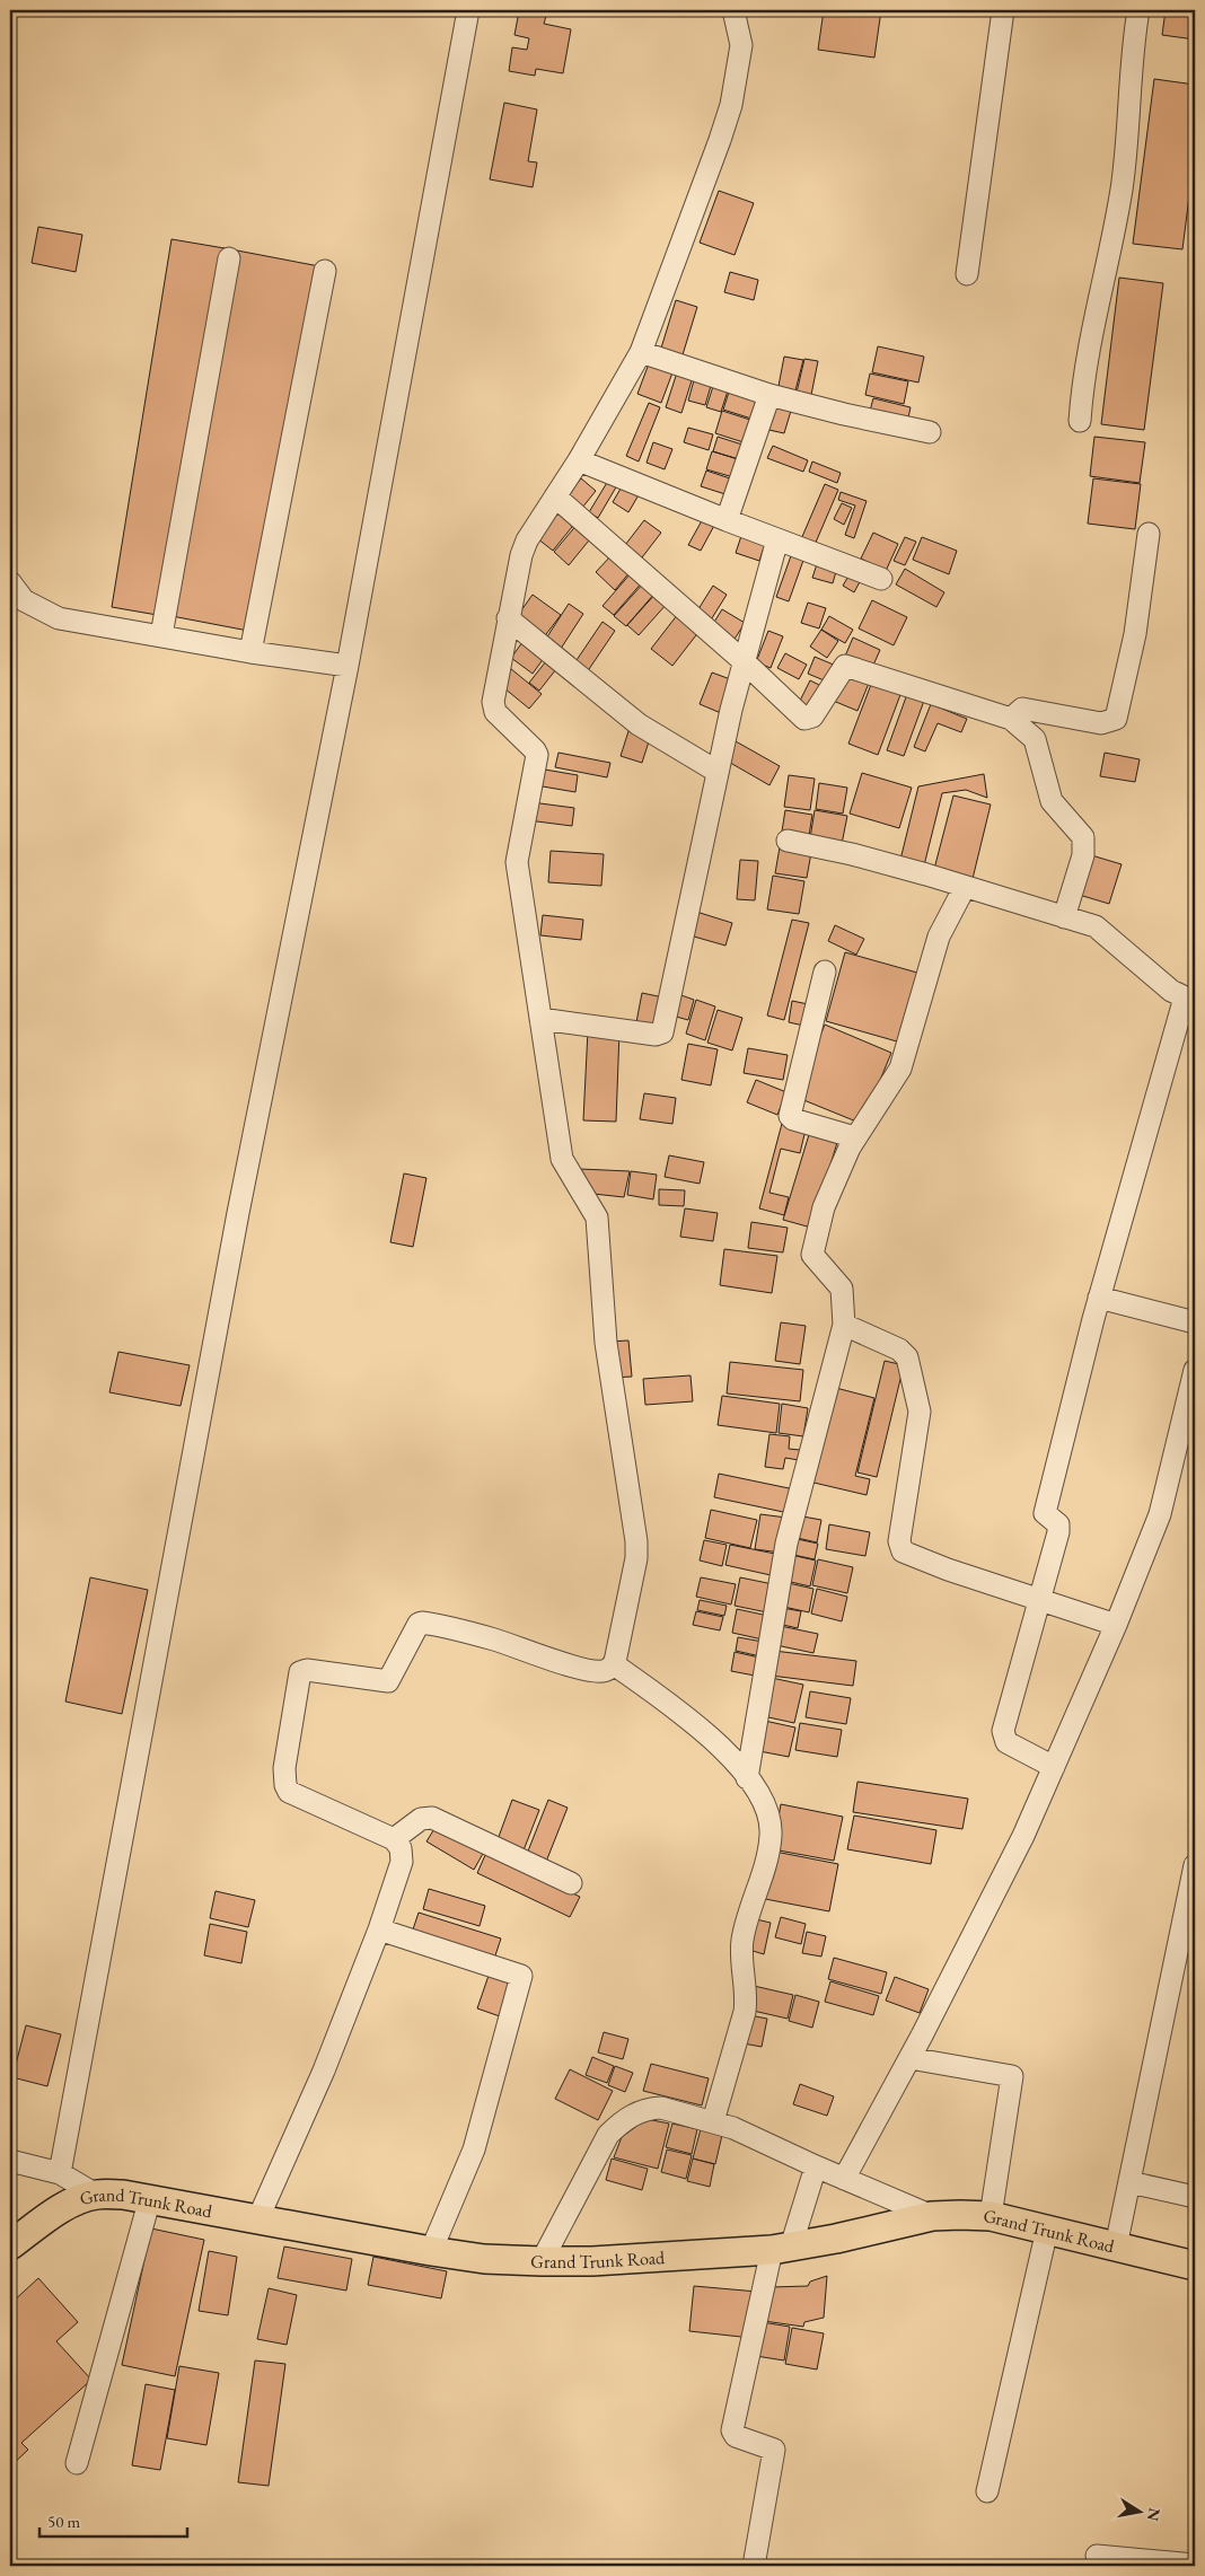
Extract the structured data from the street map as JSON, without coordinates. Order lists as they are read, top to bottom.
{
  "streets": {
    "main road": ["Grand Trunk Road"]
  },
  "scale_bar": "50 m",
  "north": "right"
}
